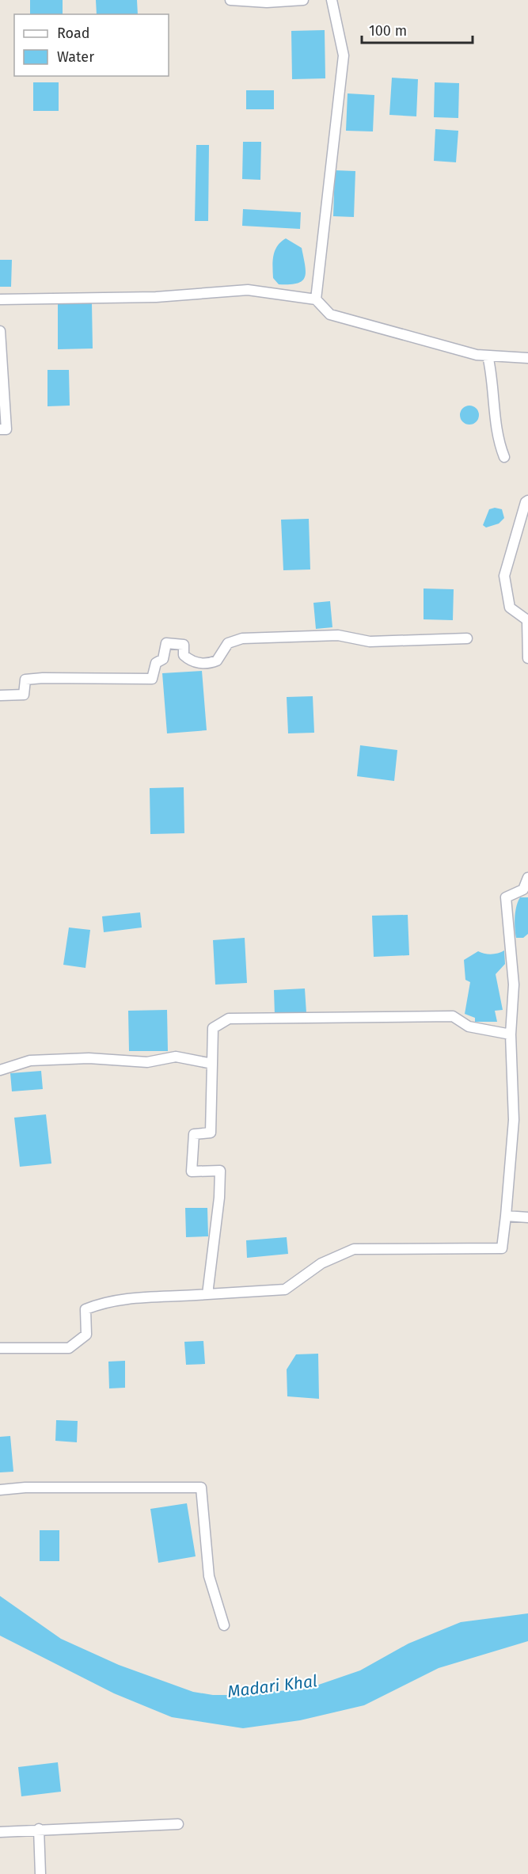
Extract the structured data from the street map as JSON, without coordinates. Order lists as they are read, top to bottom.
{
  "water": ["Madari Khal"],
  "legend": ["Road", "Water"],
  "scale_bar": "100 m"
}
